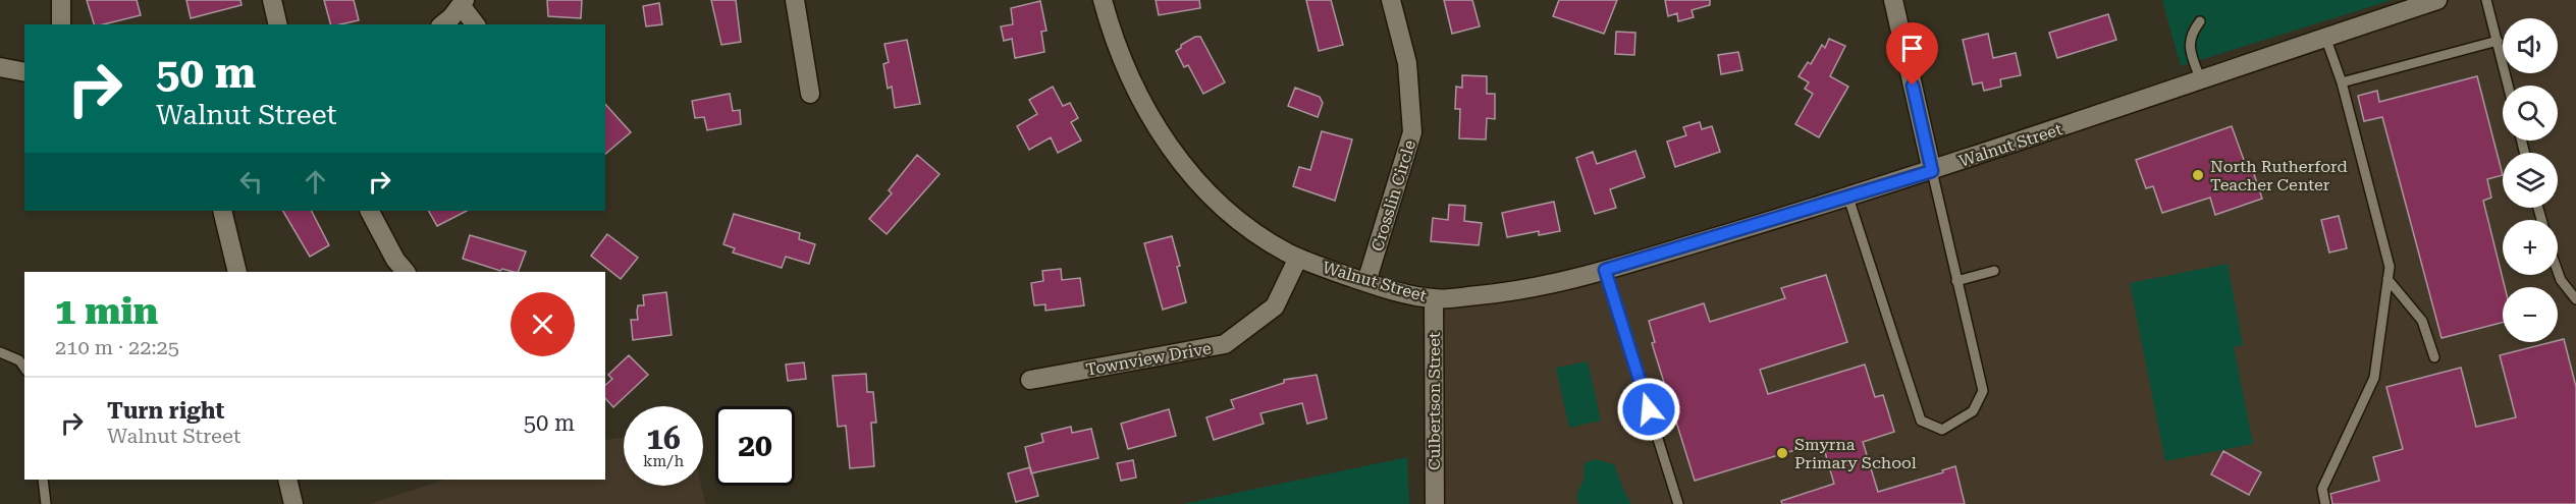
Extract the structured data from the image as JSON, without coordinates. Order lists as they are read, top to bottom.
{
  "streets": {
    "street": [
      "Walnut Street",
      "Crosslin Circle",
      "Townview Drive",
      "Culbertson Street"
    ]
  },
  "crossings": [
    ["Walnut Street", "Crosslin Circle"],
    ["Walnut Street", "Townview Drive"],
    ["Walnut Street", "Culbertson Street"]
  ],
  "places": ["North Rutherford Teacher Center", "Smyrna Primary School"],
  "page": {
    "map_buttons": ["+", "−"],
    "turn": ["50 m", "Walnut Street"],
    "heading": ["1 min", "210 m · 22:25"],
    "list": [
      {
        "name": "Turn right",
        "note": "Walnut Street",
        "value": "50 m"
      }
    ],
    "speed": "16 km/h",
    "limit": "20"
  }
}
